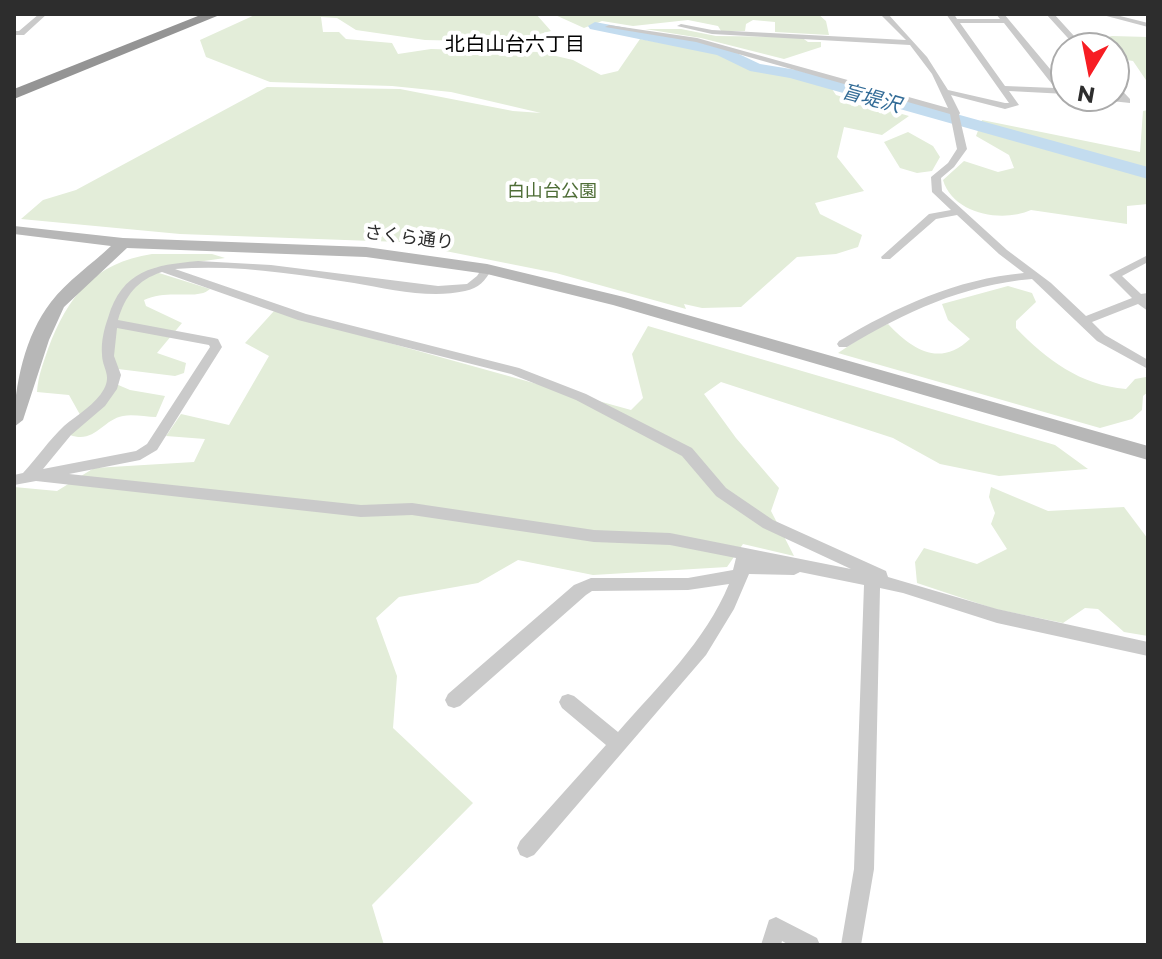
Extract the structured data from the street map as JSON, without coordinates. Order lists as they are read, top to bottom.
{
  "streets": {
    "street": ["さくら通り"]
  },
  "districts": ["北白山台六丁目"],
  "water": ["盲堤沢"],
  "parks": ["白山台公園"],
  "north": "bottom"
}
